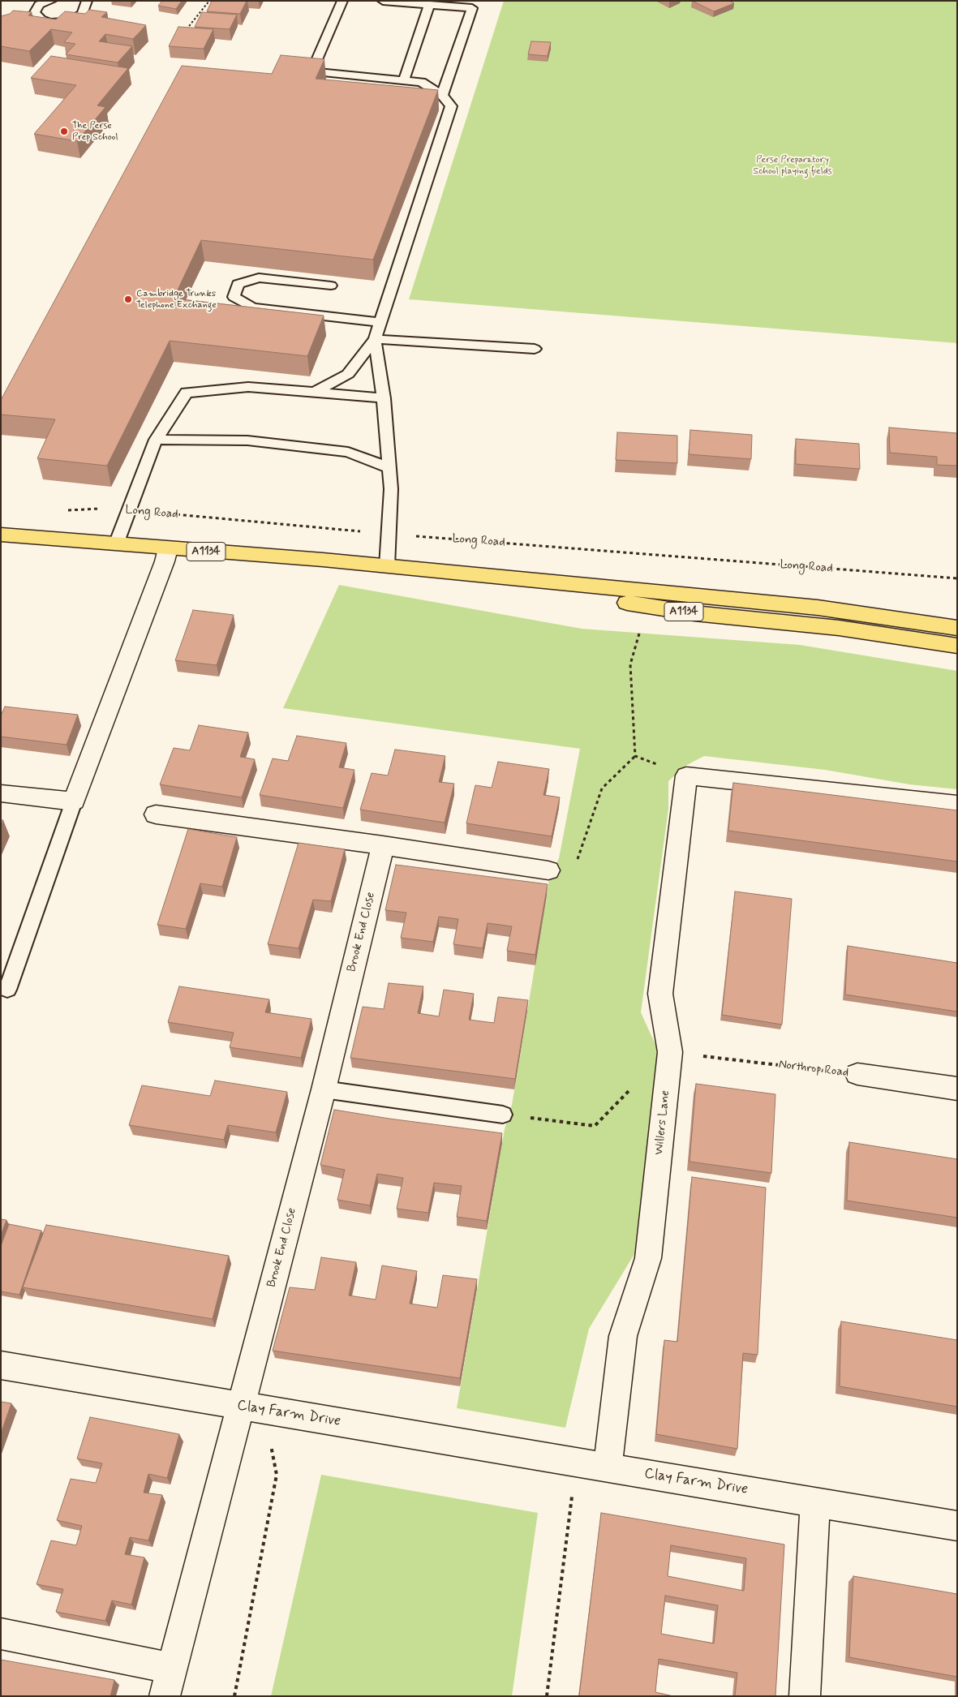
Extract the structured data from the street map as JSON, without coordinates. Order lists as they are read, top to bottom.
{
  "streets": {
    "main road": ["A1134"],
    "street": [
      "Brook End Close",
      "Northrop Road",
      "Willers Lane",
      "Clay Farm Drive"
    ],
    "path": ["Long Road"]
  },
  "crossings": [
    ["Brook End Close", "Clay Farm Drive"],
    ["Northrop Road", "Willers Lane"],
    ["Willers Lane", "Clay Farm Drive"]
  ],
  "parks": ["Perse Preparatory School playing fields"],
  "places": ["The Perse Prep School", "Cambridge Trunks Telephone Exchange"]
}
